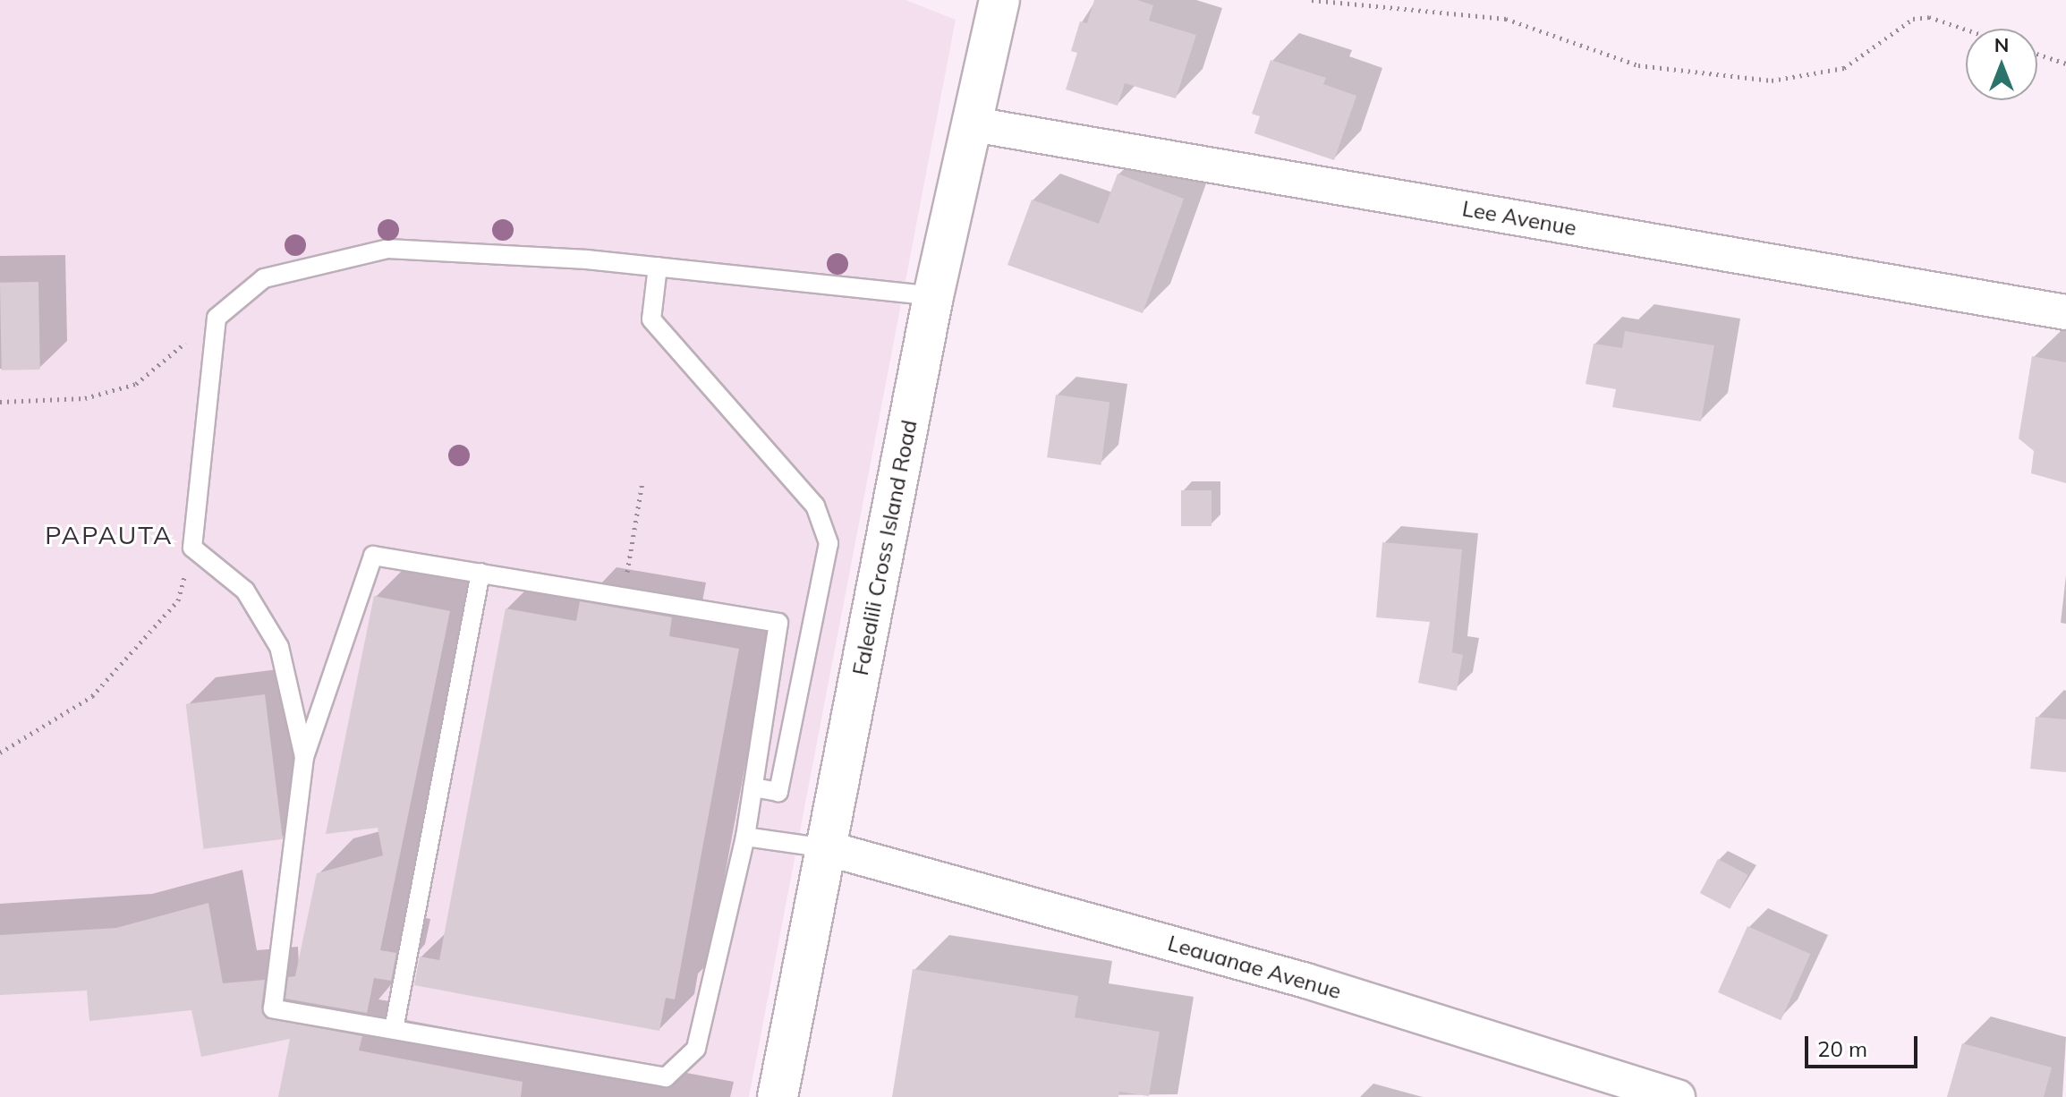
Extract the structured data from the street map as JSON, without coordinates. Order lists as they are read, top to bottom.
{
  "streets": {
    "main road": ["Falealili Cross Island Road"],
    "street": ["Lee Avenue", "Leauanae Avenue"]
  },
  "crossings": [
    ["Lee Avenue", "Falealili Cross Island Road"],
    ["Falealili Cross Island Road", "Leauanae Avenue"]
  ],
  "districts": ["PAPAUTA"],
  "scale_bar": "20 m",
  "north": "top"
}
